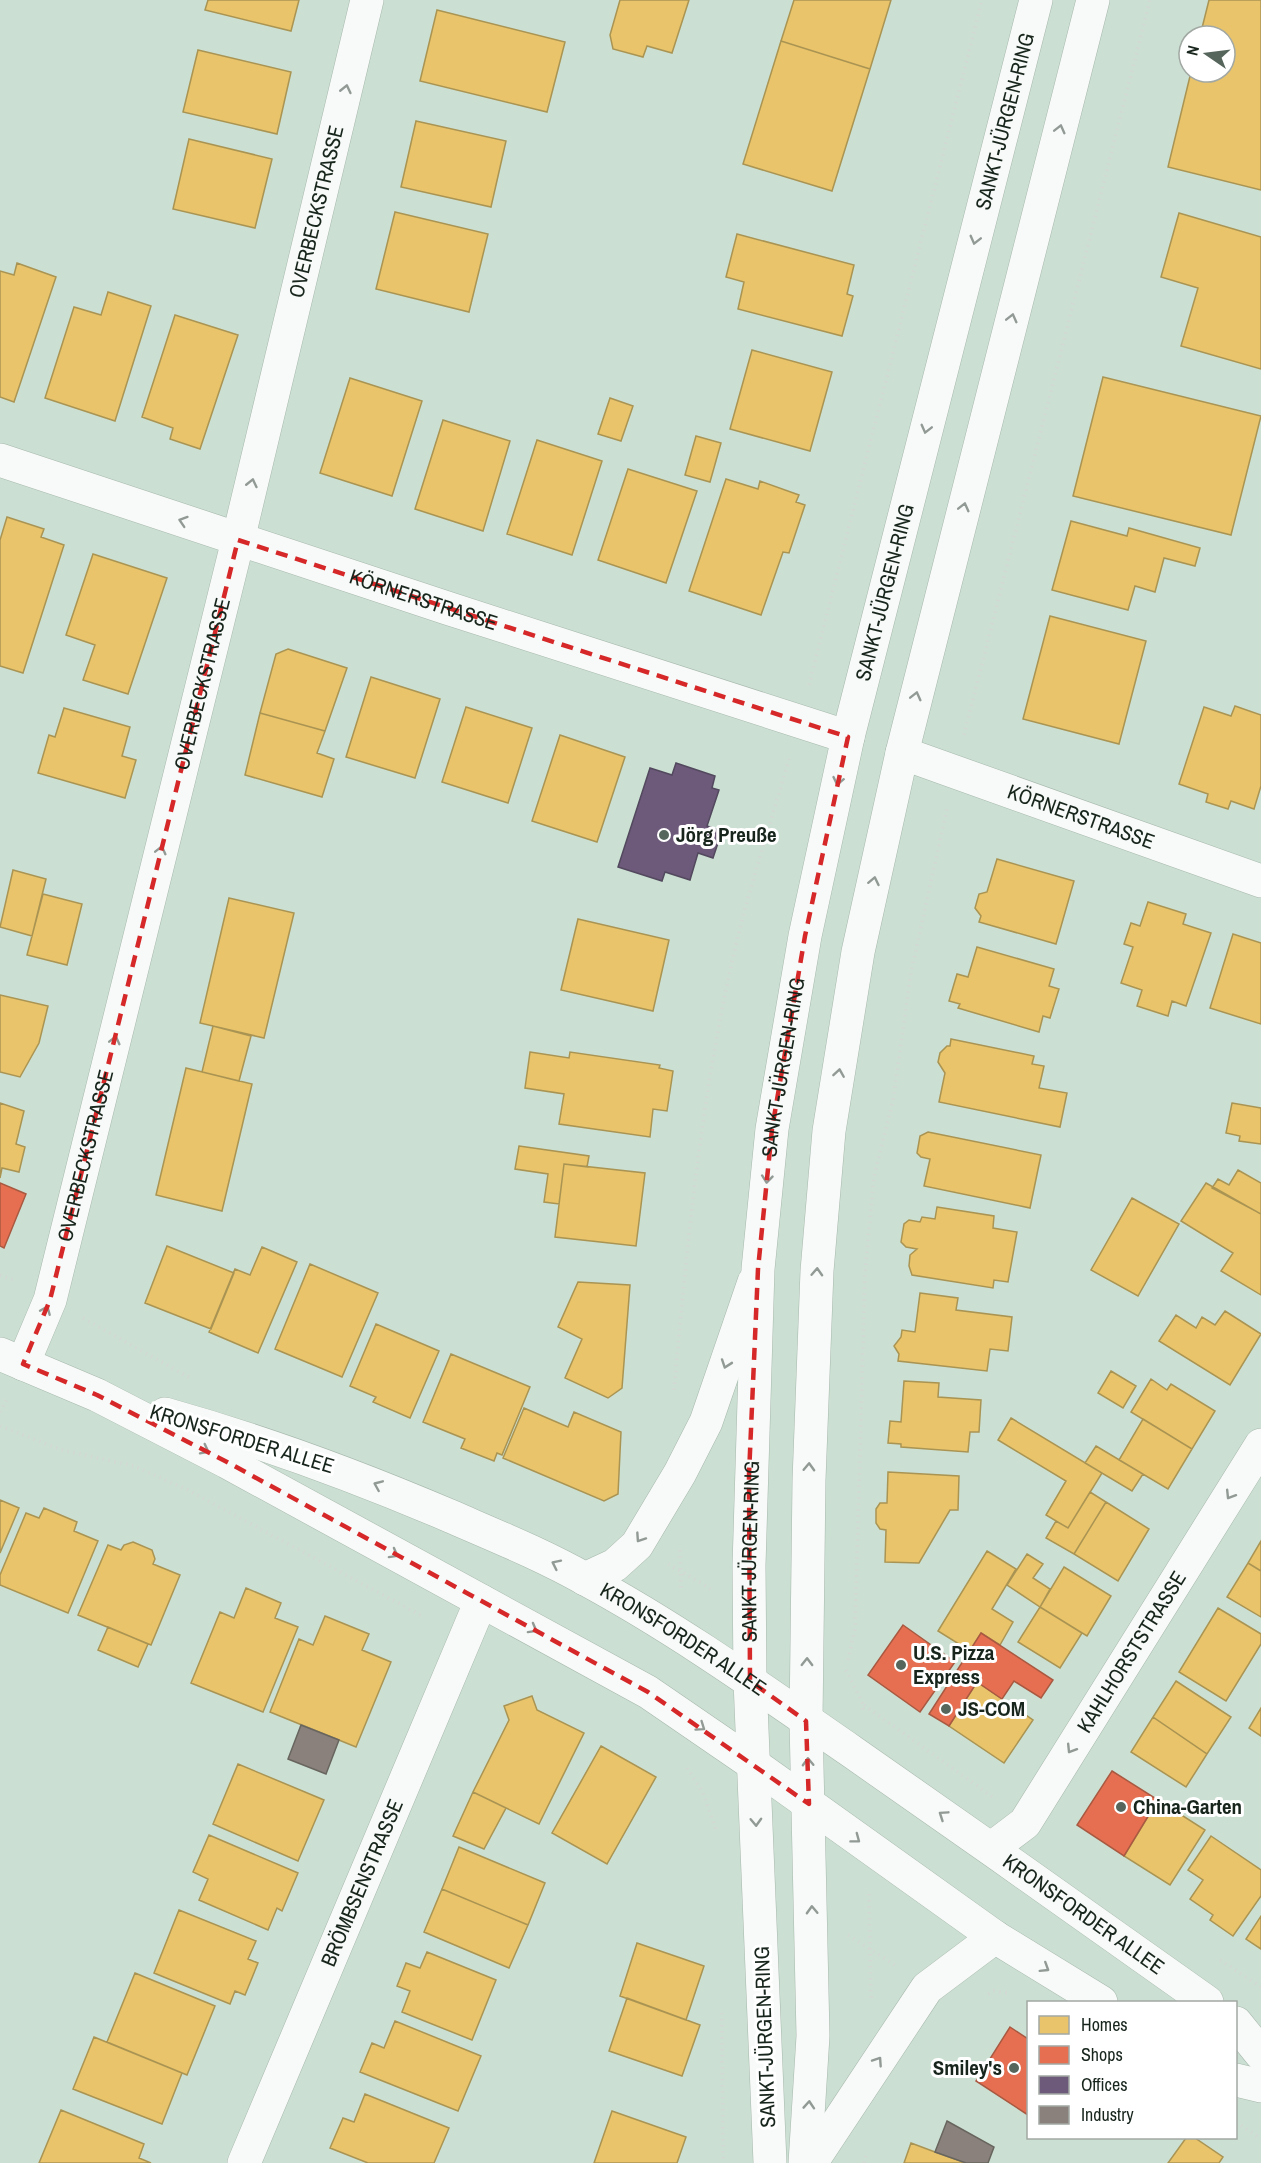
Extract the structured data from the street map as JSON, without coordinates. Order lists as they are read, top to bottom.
{
  "streets": {
    "main road": [
      "SANKT-JÜRGEN-RING",
      "OVERBECKSTRASSE",
      "KÖRNERSTRASSE",
      "KRONSFORDER ALLEE",
      "KAHLHORSTSTRASSE",
      "BRÖMBSENSTRASSE"
    ]
  },
  "crossings": [
    ["SANKT-JÜRGEN-RING", "KÖRNERSTRASSE"],
    ["SANKT-JÜRGEN-RING", "KRONSFORDER ALLEE"],
    ["OVERBECKSTRASSE", "KÖRNERSTRASSE"],
    ["OVERBECKSTRASSE", "KRONSFORDER ALLEE"],
    ["KRONSFORDER ALLEE", "KAHLHORSTSTRASSE"],
    ["KRONSFORDER ALLEE", "BRÖMBSENSTRASSE"]
  ],
  "one_way": ["OVERBECKSTRASSE", "KAHLHORSTSTRASSE"],
  "places": [
    "Jörg Preuße",
    "U.S. Pizza Express",
    "JS-COM",
    "China-Garten",
    "Smiley's"
  ],
  "legend": [
    "Homes",
    "Shops",
    "Offices",
    "Industry"
  ],
  "north": "left"
}
